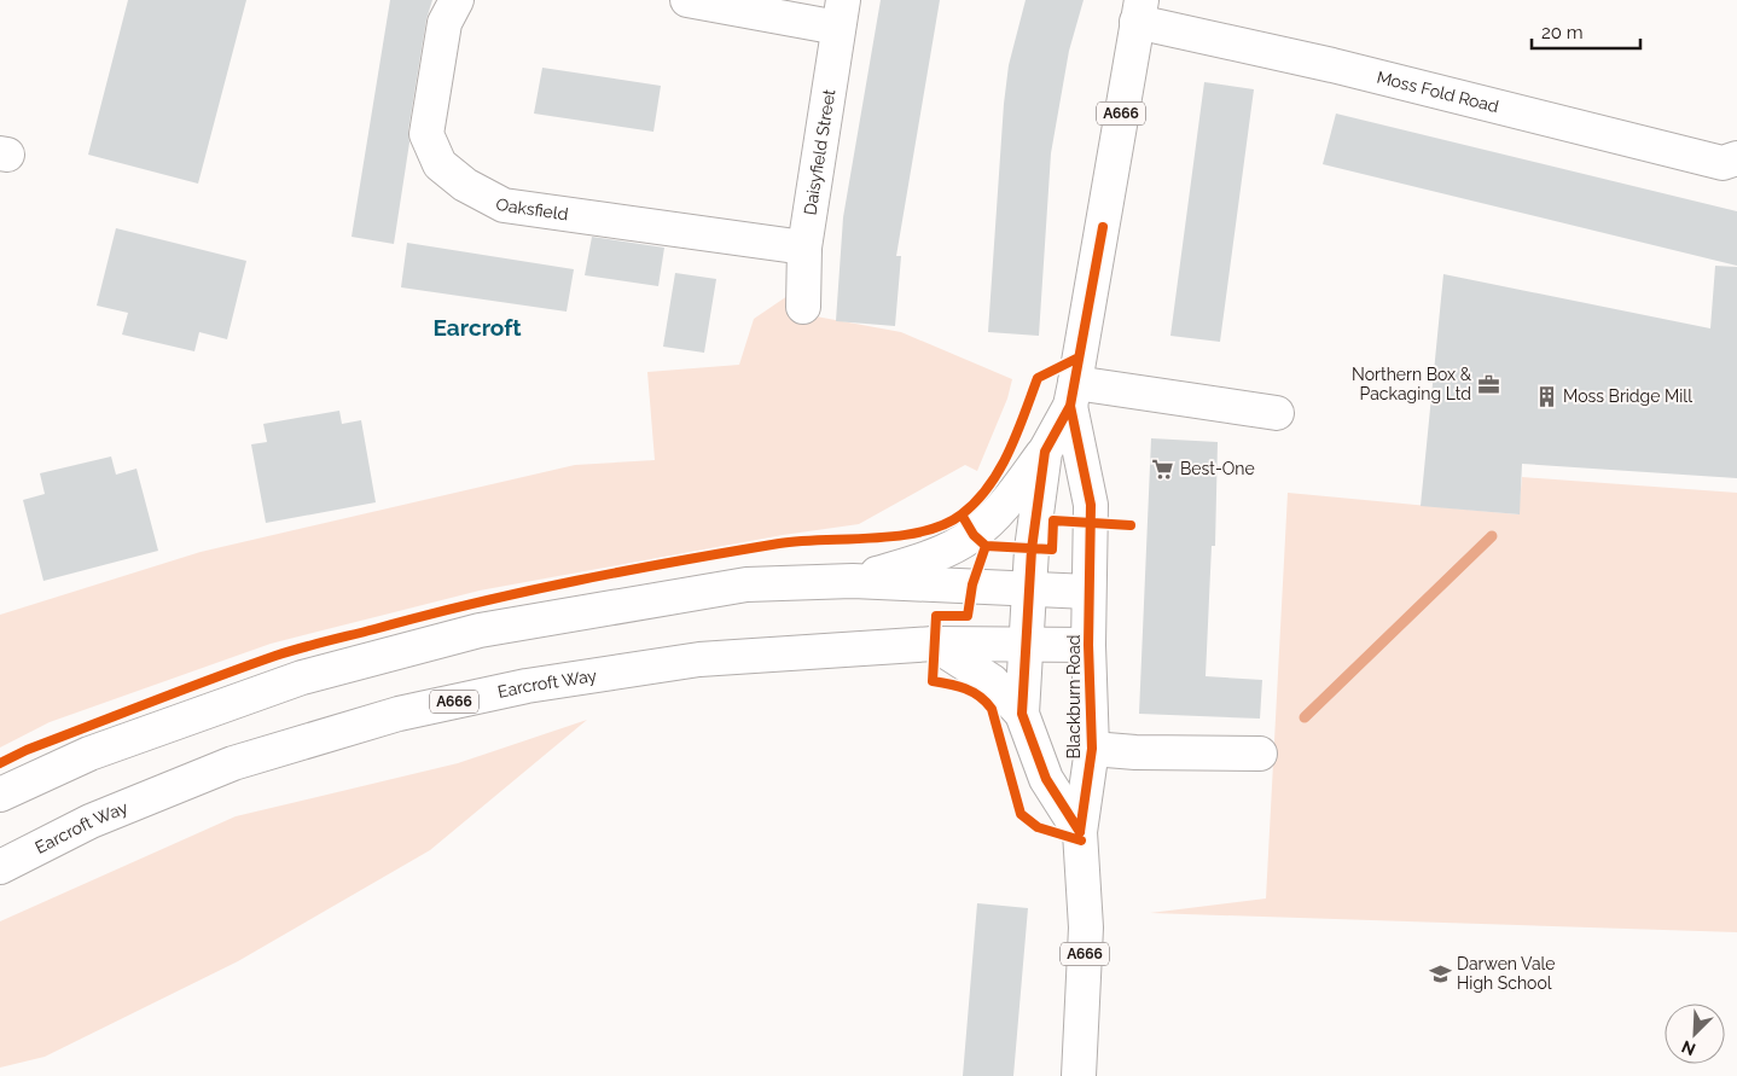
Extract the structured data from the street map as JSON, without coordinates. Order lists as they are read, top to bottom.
{
  "streets": {
    "main road": [
      "Moss Fold Road",
      "A666",
      "Daisyfield Street",
      "Oaksfield",
      "Earcroft Way",
      "Blackburn Road"
    ]
  },
  "crossings": [
    ["Moss Fold Road", "Blackburn Road"],
    ["Daisyfield Street", "Oaksfield"],
    ["Earcroft Way", "Blackburn Road"]
  ],
  "districts": ["Earcroft"],
  "places": {
    "office": ["Northern Box & Packaging Ltd"],
    "building": ["Moss Bridge Mill"],
    "supermarket": ["Best-One"],
    "school or university": ["Darwen Vale High School"]
  },
  "scale_bar": "20 m",
  "north": "bottom left"
}
